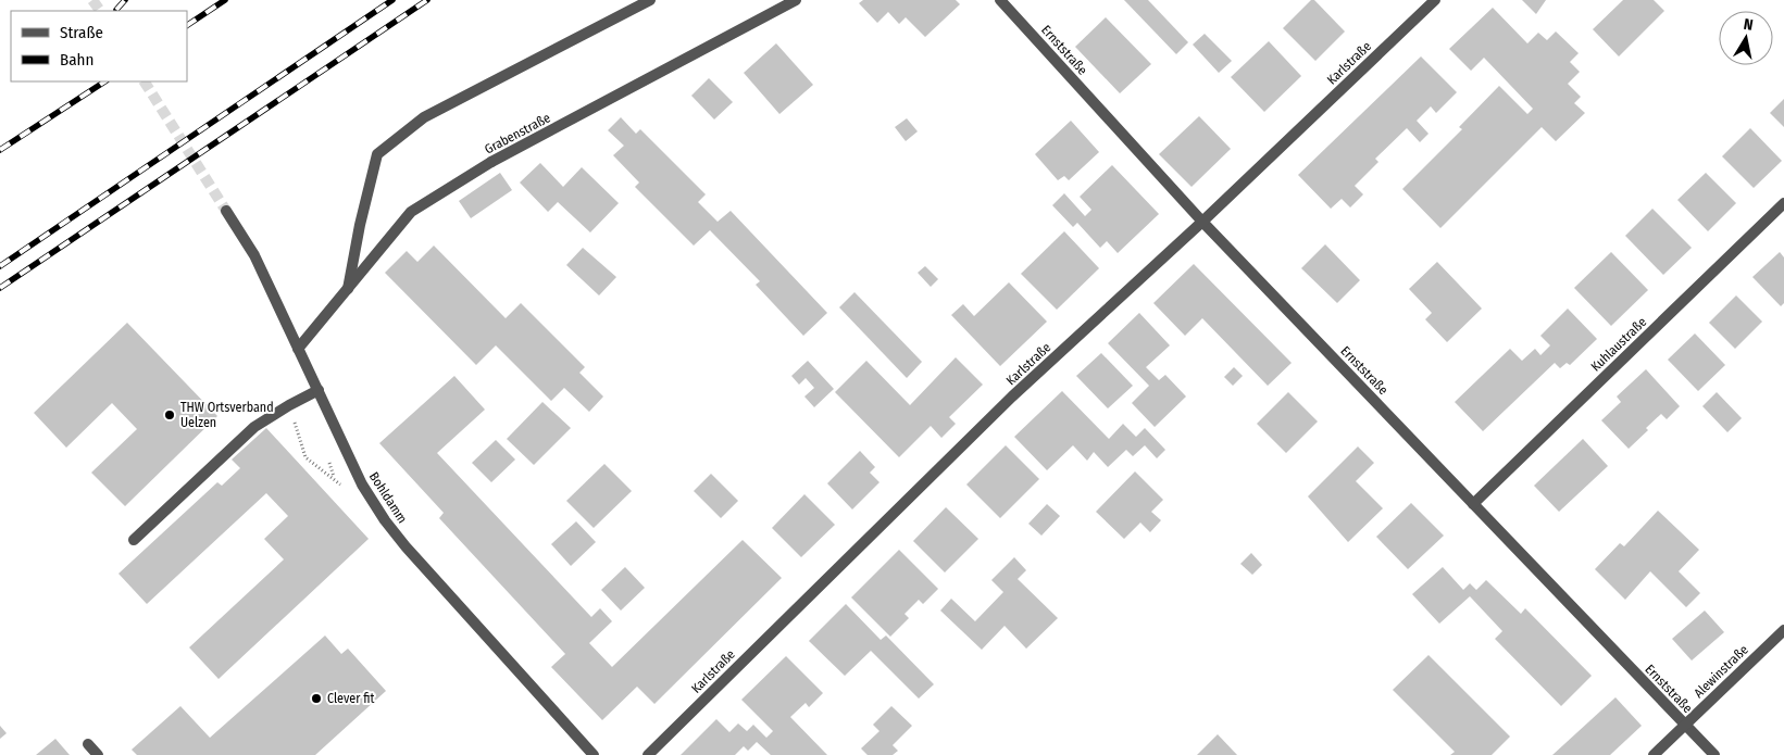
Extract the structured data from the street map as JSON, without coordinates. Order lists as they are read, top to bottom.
{
  "streets": {
    "street": [
      "Ernststraße",
      "Karlstraße",
      "Grabenstraße",
      "Kuhlaustraße",
      "Bohldamm",
      "Alewinstraße"
    ]
  },
  "crossings": [
    ["Ernststraße", "Karlstraße"],
    ["Ernststraße", "Kuhlaustraße"],
    ["Ernststraße", "Alewinstraße"],
    ["Grabenstraße", "Bohldamm"]
  ],
  "places": ["THW Ortsverband Uelzen", "Clever fit"],
  "legend": ["Straße", "Bahn"],
  "north": "top"
}
